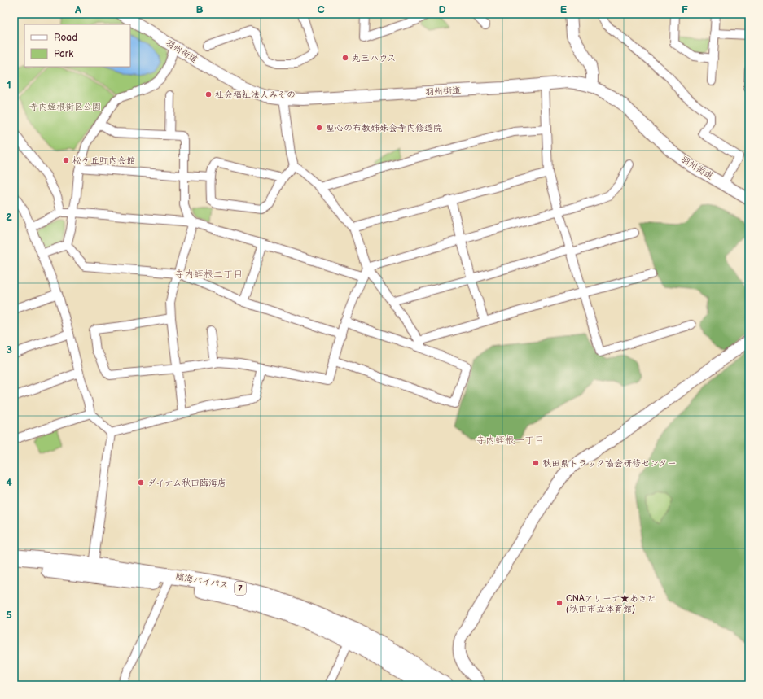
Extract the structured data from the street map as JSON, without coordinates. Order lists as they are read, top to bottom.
{
  "streets": {
    "highway": ["臨海バイパス", "7"],
    "street": ["羽州街道"]
  },
  "districts": ["寺内蛭根二丁目", "寺内蛭根一丁目"],
  "parks": ["寺内蛭根街区公園"],
  "places": [
    "丸三ハウス",
    "社会福祉法人みその",
    "聖心の布教姉妹会寺内修道院",
    "松ケ丘町内会館",
    "秋田県トラック協会研修センター",
    "ダイナム秋田臨海店",
    "CNAアリーナ★あきた (秋田市立体育館)"
  ],
  "legend": ["Road", "Park"],
  "grid": {
    "columns": [
      "A",
      "B",
      "C",
      "D",
      "E",
      "F"
    ],
    "rows": [
      "1",
      "2",
      "3",
      "4",
      "5"
    ]
  }
}
